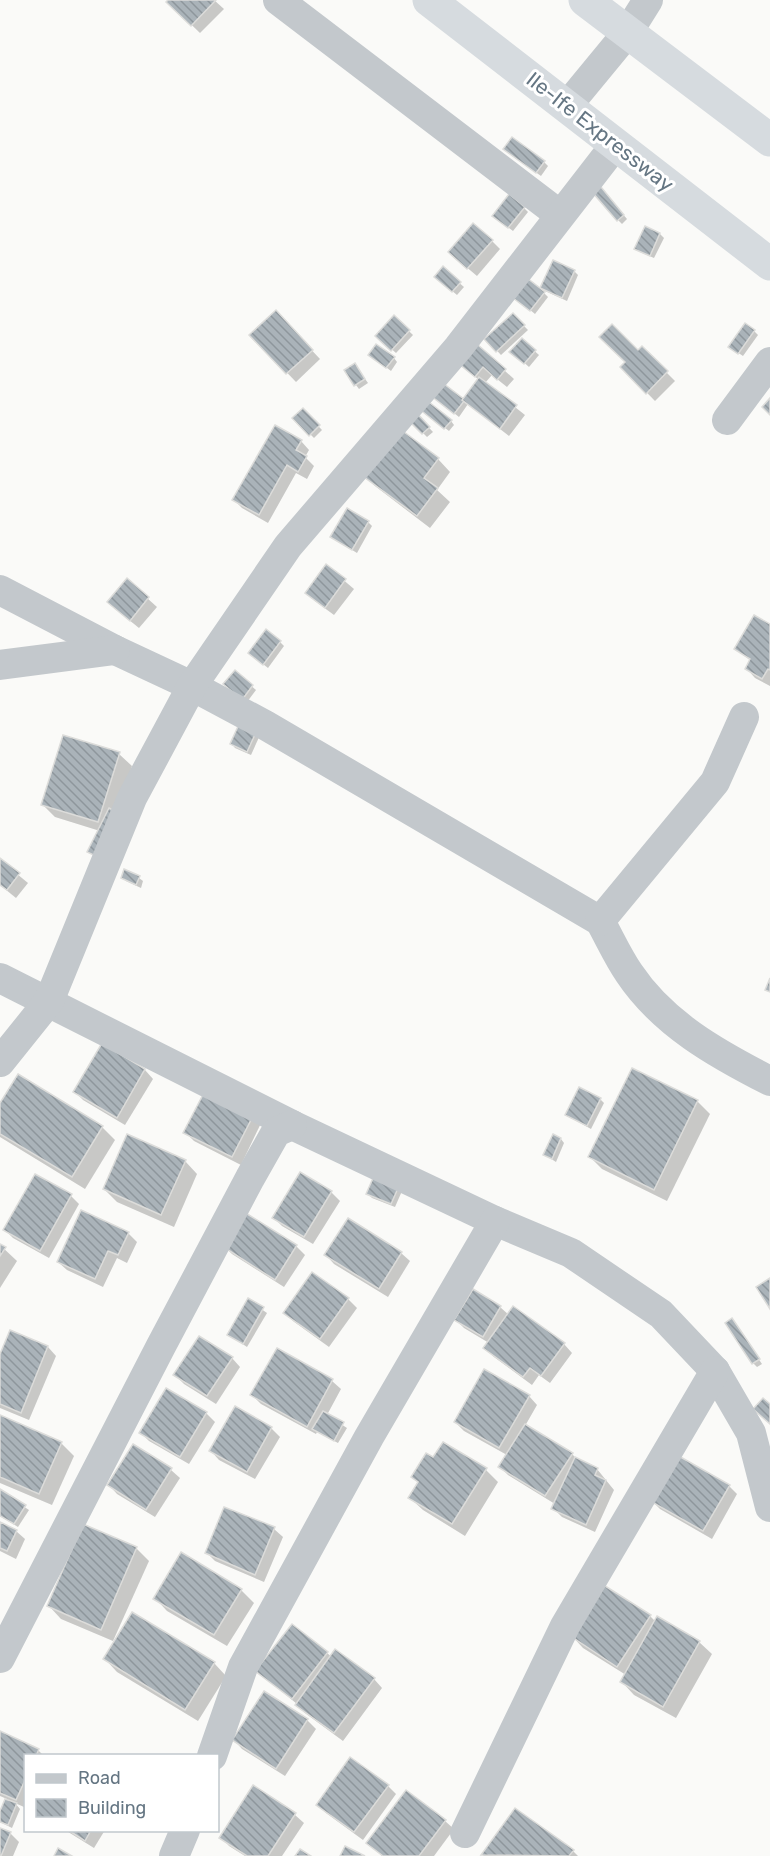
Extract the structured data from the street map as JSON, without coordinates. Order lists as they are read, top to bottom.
{
  "streets": {
    "highway": ["Ile-Ife Expressway"]
  },
  "legend": ["Road", "Building"]
}
